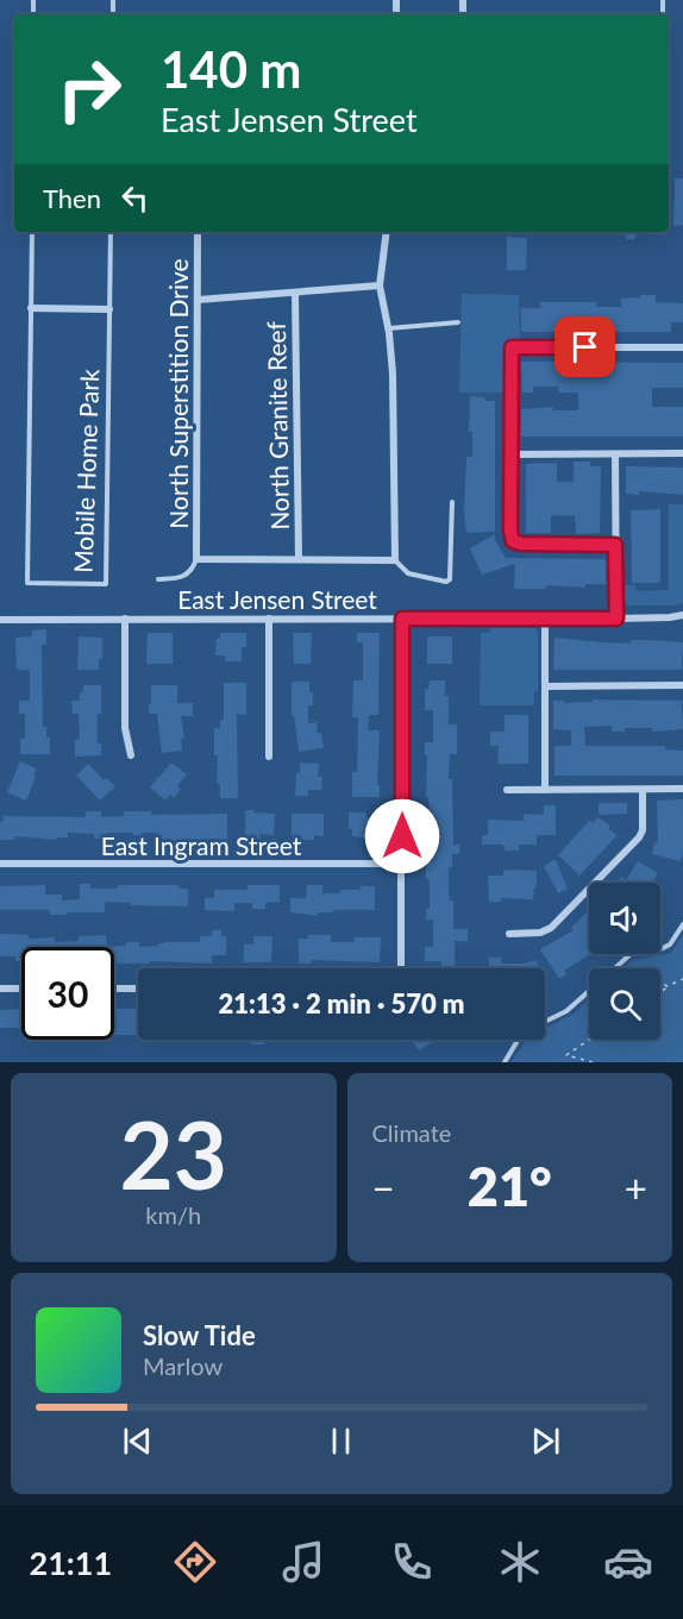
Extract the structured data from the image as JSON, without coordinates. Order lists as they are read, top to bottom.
{
  "streets": {
    "street": [
      "North Superstition Drive",
      "North Granite Reef",
      "East Jensen Street",
      "East Ingram Street"
    ],
    "lane": ["Mobile Home Park"]
  },
  "page": {
    "turn": ["140 m", "East Jensen Street"],
    "then": "Then",
    "limit": "30",
    "trip": "21:13 · 2 min · 570 m",
    "tile": [
      ["23", "km/h"],
      "Climate"
    ],
    "heat": ["−", "21°", "+"],
    "song": ["Slow Tide", "Marlow"],
    "tabs": "21:11"
  }
}
